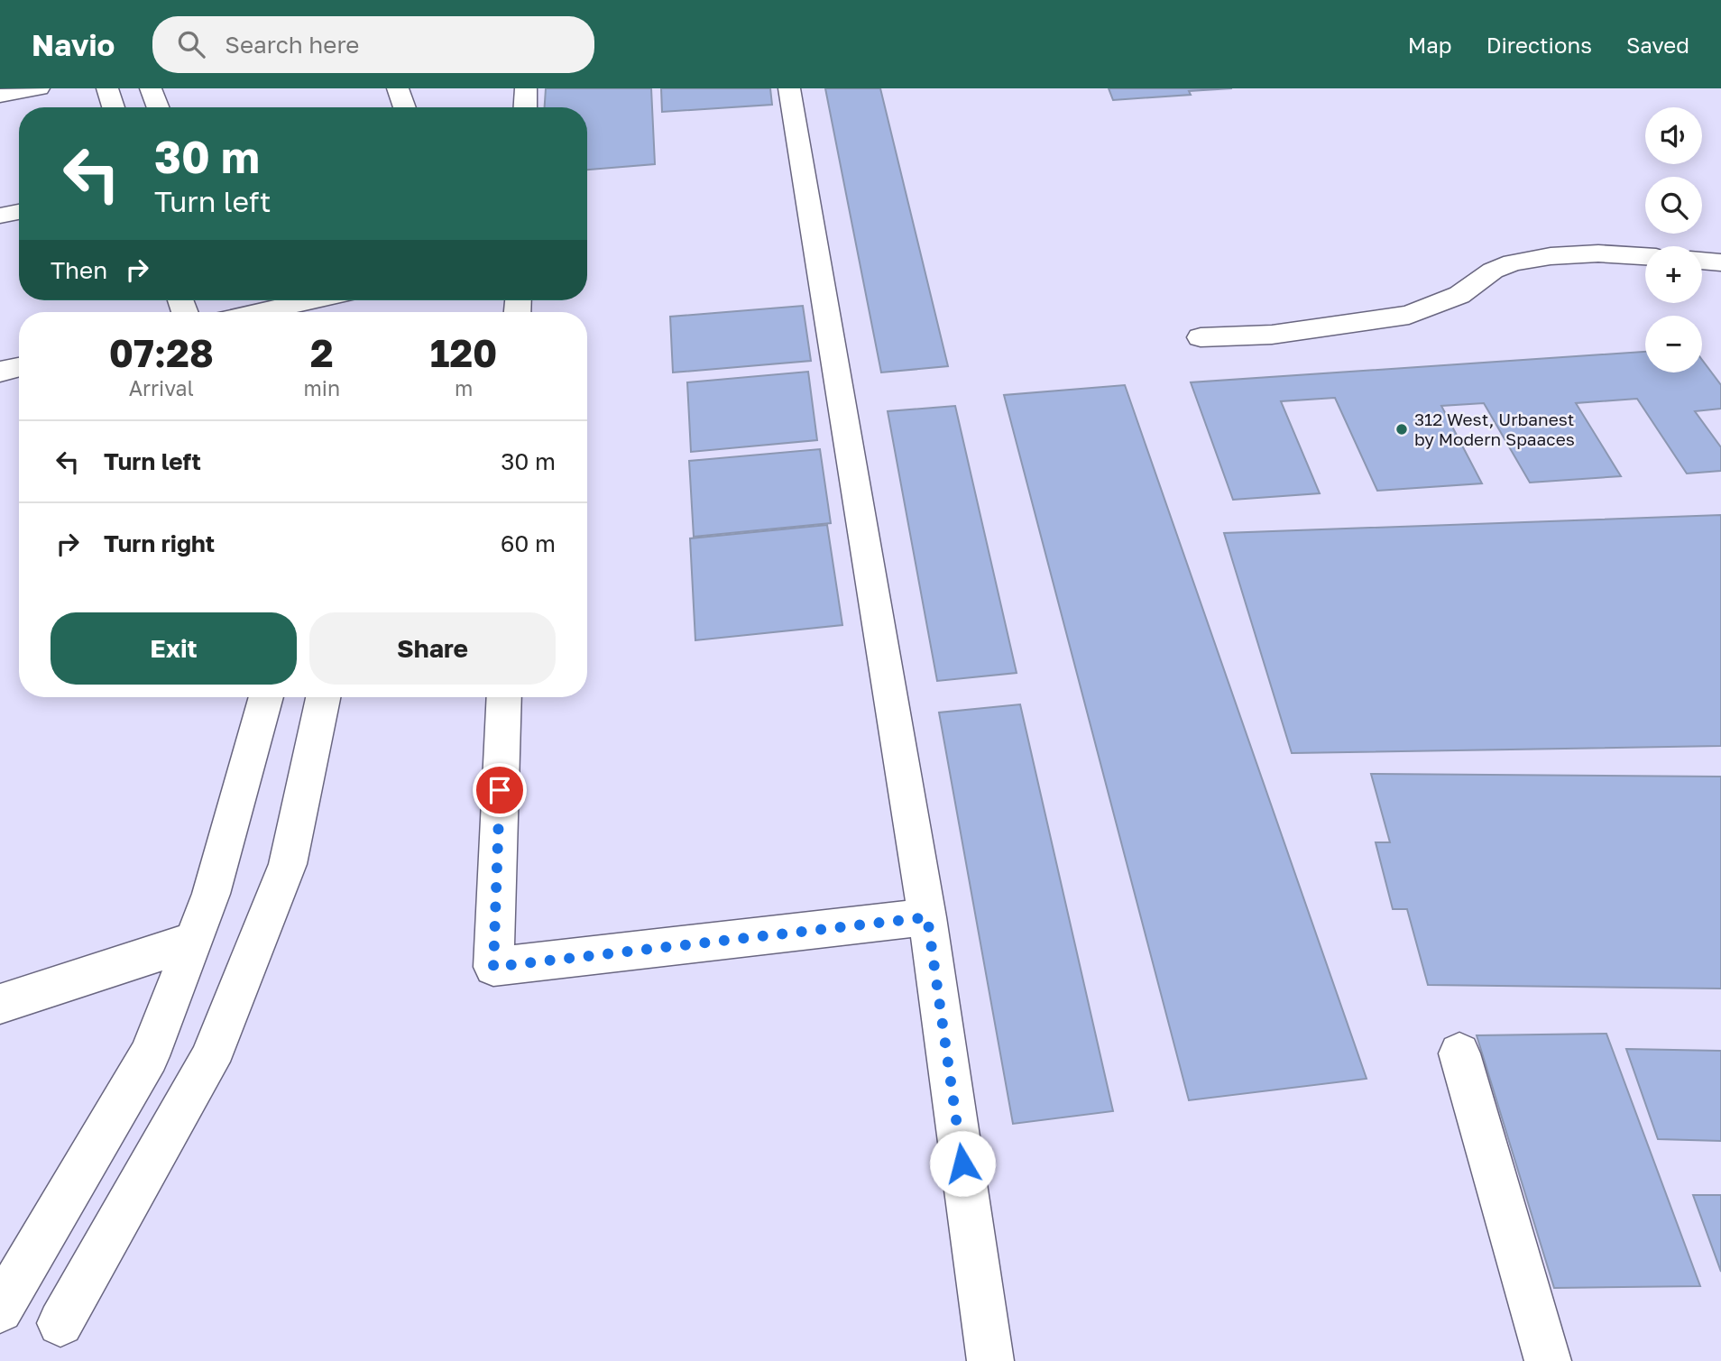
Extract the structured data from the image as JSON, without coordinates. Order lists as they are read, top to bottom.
{
  "places": ["312 West, Urbanest by Modern Spaaces"],
  "page": {
    "header": "Navio",
    "search": "Search here",
    "nav": ["Map", "Directions", "Saved"],
    "map_buttons": ["+", "−"],
    "turn": ["30 m", "Turn left"],
    "then": "Then",
    "eta": [
      "07:28",
      "Arrival",
      "2",
      "min",
      "120",
      "m"
    ],
    "list": [
      {
        "name": "Turn left",
        "value": "30 m"
      },
      {
        "name": "Turn right",
        "value": "60 m"
      }
    ],
    "buttons": ["Exit", "Share"]
  }
}
